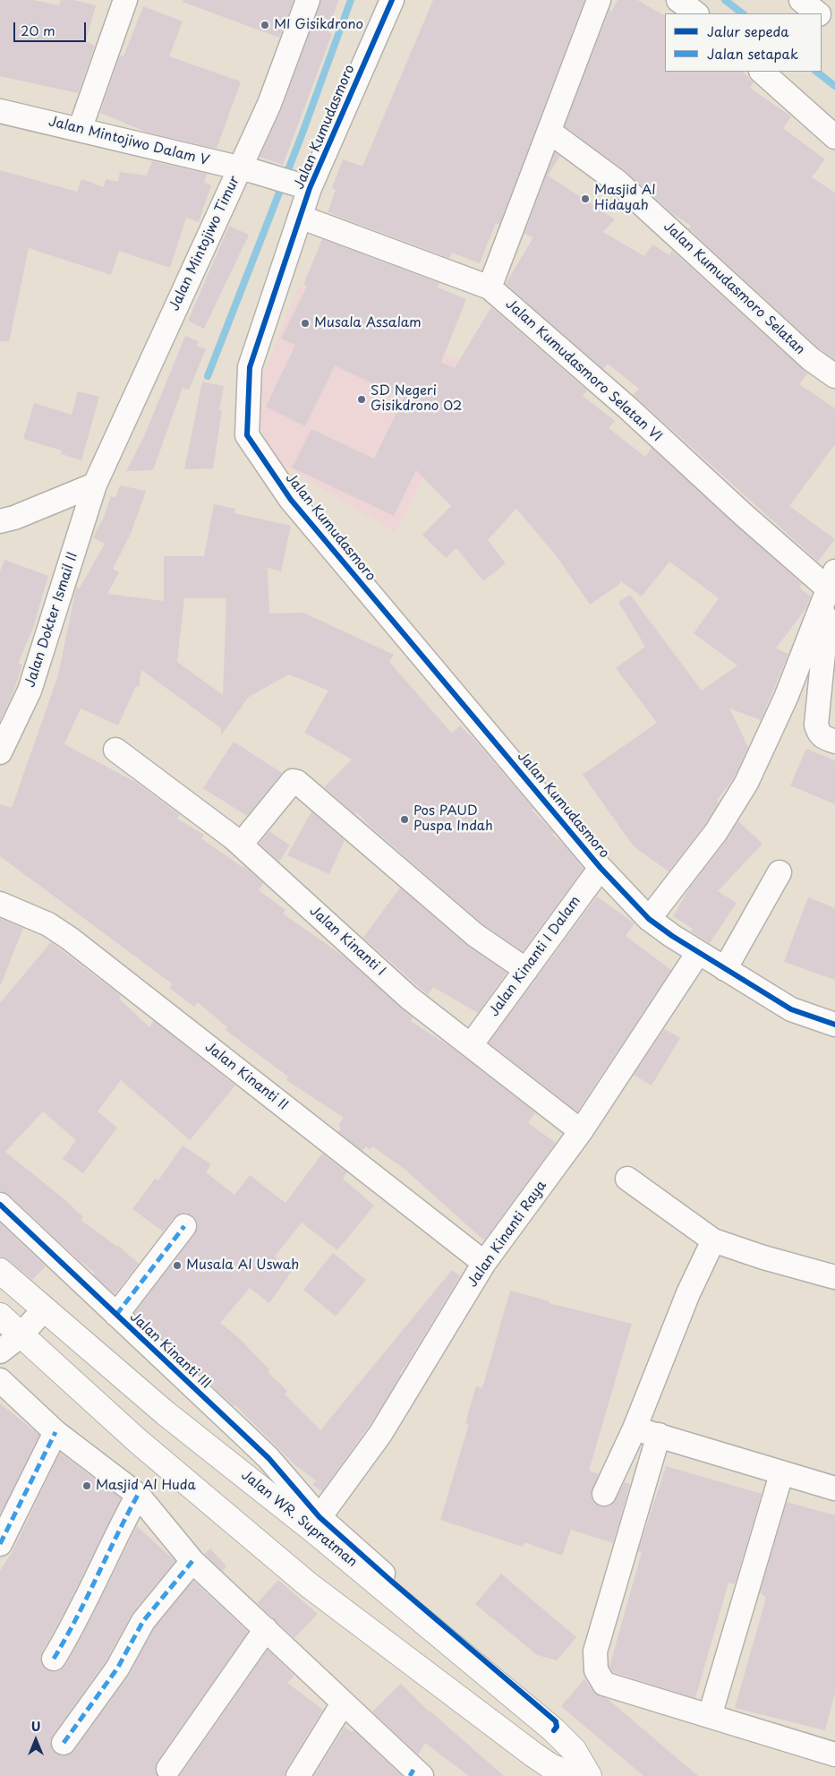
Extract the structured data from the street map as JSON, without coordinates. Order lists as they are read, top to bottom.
{
  "streets": {
    "main road": ["Jalan WR. Supratman"],
    "street": [
      "Jalan Kumudasmoro",
      "Jalan Mintojiwo Dalam V",
      "Jalan Mintojiwo Timur",
      "Jalan Kumudasmoro Selatan",
      "Jalan Kumudasmoro Selatan VI",
      "Jalan Dokter Ismail II",
      "Jalan Kinanti I",
      "Jalan Kinanti I Dalam",
      "Jalan Kinanti II",
      "Jalan Kinanti Raya",
      "Jalan Kinanti III"
    ]
  },
  "crossings": [
    ["Jalan Kumudasmoro", "Jalan Mintojiwo Dalam V"],
    ["Jalan Kumudasmoro", "Jalan Kumudasmoro Selatan VI"],
    ["Jalan Kumudasmoro", "Jalan Kinanti I Dalam"],
    ["Jalan Kumudasmoro", "Jalan Kinanti Raya"],
    ["Jalan Mintojiwo Dalam V", "Jalan Mintojiwo Timur"],
    ["Jalan Mintojiwo Timur", "Jalan Dokter Ismail II"],
    ["Jalan Kinanti I", "Jalan Kinanti I Dalam"],
    ["Jalan Kinanti I", "Jalan Kinanti Raya"],
    ["Jalan Kinanti II", "Jalan Kinanti Raya"],
    ["Jalan Kinanti Raya", "Jalan Kinanti III"],
    ["Jalan Kinanti III", "Jalan WR. Supratman"]
  ],
  "places": [
    "MI Gisikdrono",
    "Masjid Al Hidayah",
    "Musala Assalam",
    "SD Negeri Gisikdrono 02",
    "Pos PAUD Puspa Indah",
    "Musala Al Uswah",
    "Masjid Al Huda"
  ],
  "legend": ["Jalur sepeda", "Jalan setapak"],
  "scale_bar": "20 m",
  "north": "top"
}
